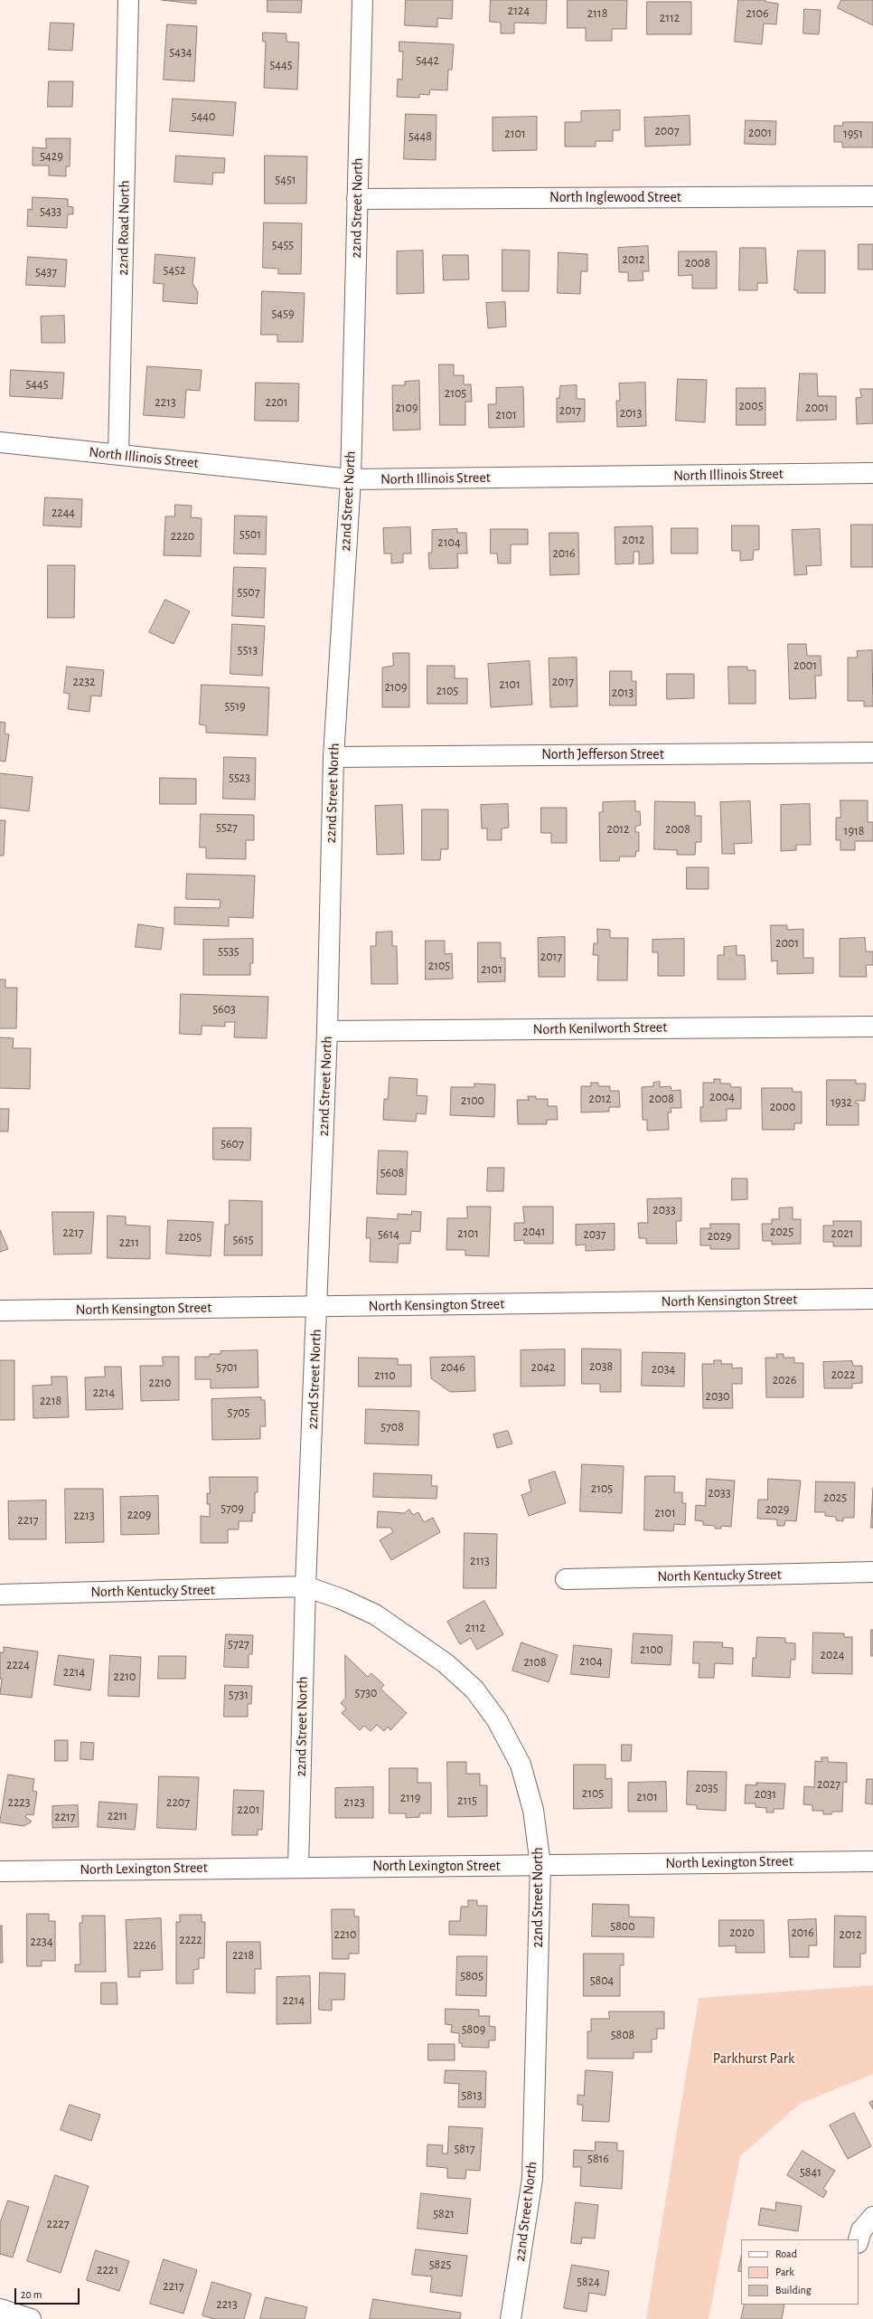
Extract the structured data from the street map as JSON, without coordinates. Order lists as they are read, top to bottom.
{
  "streets": {
    "street": [
      "North Inglewood Street",
      "22nd Street North",
      "22nd Road North",
      "North Illinois Street",
      "North Jefferson Street",
      "North Kenilworth Street",
      "North Kensington Street",
      "North Kentucky Street",
      "North Lexington Street"
    ]
  },
  "crossings": [
    ["North Inglewood Street", "22nd Street North"],
    ["22nd Street North", "North Illinois Street"],
    ["22nd Street North", "North Jefferson Street"],
    ["22nd Street North", "North Kenilworth Street"],
    ["22nd Street North", "North Kensington Street"],
    ["22nd Street North", "North Kentucky Street"],
    ["22nd Street North", "North Lexington Street"],
    ["22nd Road North", "North Illinois Street"]
  ],
  "parks": ["Parkhurst Park"],
  "house_numbers": [
    "2124",
    "2118",
    "2106",
    "2112",
    "5434",
    "5442",
    "5445",
    "5440",
    "2007",
    "2001",
    "2101",
    "1951",
    "5448",
    "5429",
    "5451",
    "5433",
    "5455",
    "2012",
    "2008",
    "5452",
    "5437",
    "5459",
    "5445",
    "2105",
    "2213",
    "2201",
    "2005",
    "2109",
    "2001",
    "2017",
    "2013",
    "2101",
    "2244",
    "5501",
    "2220",
    "2012",
    "2104",
    "2016",
    "5507",
    "5513",
    "2001",
    "2232",
    "2017",
    "2101",
    "2109",
    "2105",
    "2013",
    "5519",
    "5523",
    "5527",
    "2012",
    "2008",
    "1918",
    "2001",
    "5535",
    "2017",
    "2105",
    "2101",
    "5603",
    "2004",
    "2012",
    "2008",
    "2100",
    "1932",
    "2000",
    "5607",
    "5608",
    "2033",
    "2041",
    "2025",
    "2217",
    "2101",
    "2021",
    "5614",
    "2037",
    "2029",
    "2205",
    "5615",
    "2211",
    "2038",
    "5701",
    "2046",
    "2042",
    "2034",
    "2022",
    "2110",
    "2026",
    "2210",
    "2214",
    "2030",
    "2218",
    "5705",
    "5708",
    "2105",
    "2033",
    "2025",
    "5709",
    "2029",
    "2101",
    "2209",
    "2213",
    "2217",
    "2113",
    "2112",
    "5727",
    "2100",
    "2024",
    "2104",
    "2108",
    "2224",
    "2214",
    "2210",
    "5730",
    "5731",
    "2027",
    "2035",
    "2105",
    "2031",
    "2101",
    "2119",
    "2115",
    "2223",
    "2207",
    "2123",
    "2201",
    "2211",
    "2217",
    "5800",
    "2020",
    "2016",
    "2210",
    "2012",
    "2222",
    "2234",
    "2226",
    "2218",
    "5805",
    "5804",
    "2214",
    "5809",
    "5808",
    "5813",
    "5817",
    "5816",
    "5841",
    "5821",
    "2227",
    "5825",
    "2221",
    "5824",
    "2217",
    "2213"
  ],
  "legend": ["Road", "Park", "Building"],
  "scale_bar": "20 m"
}
